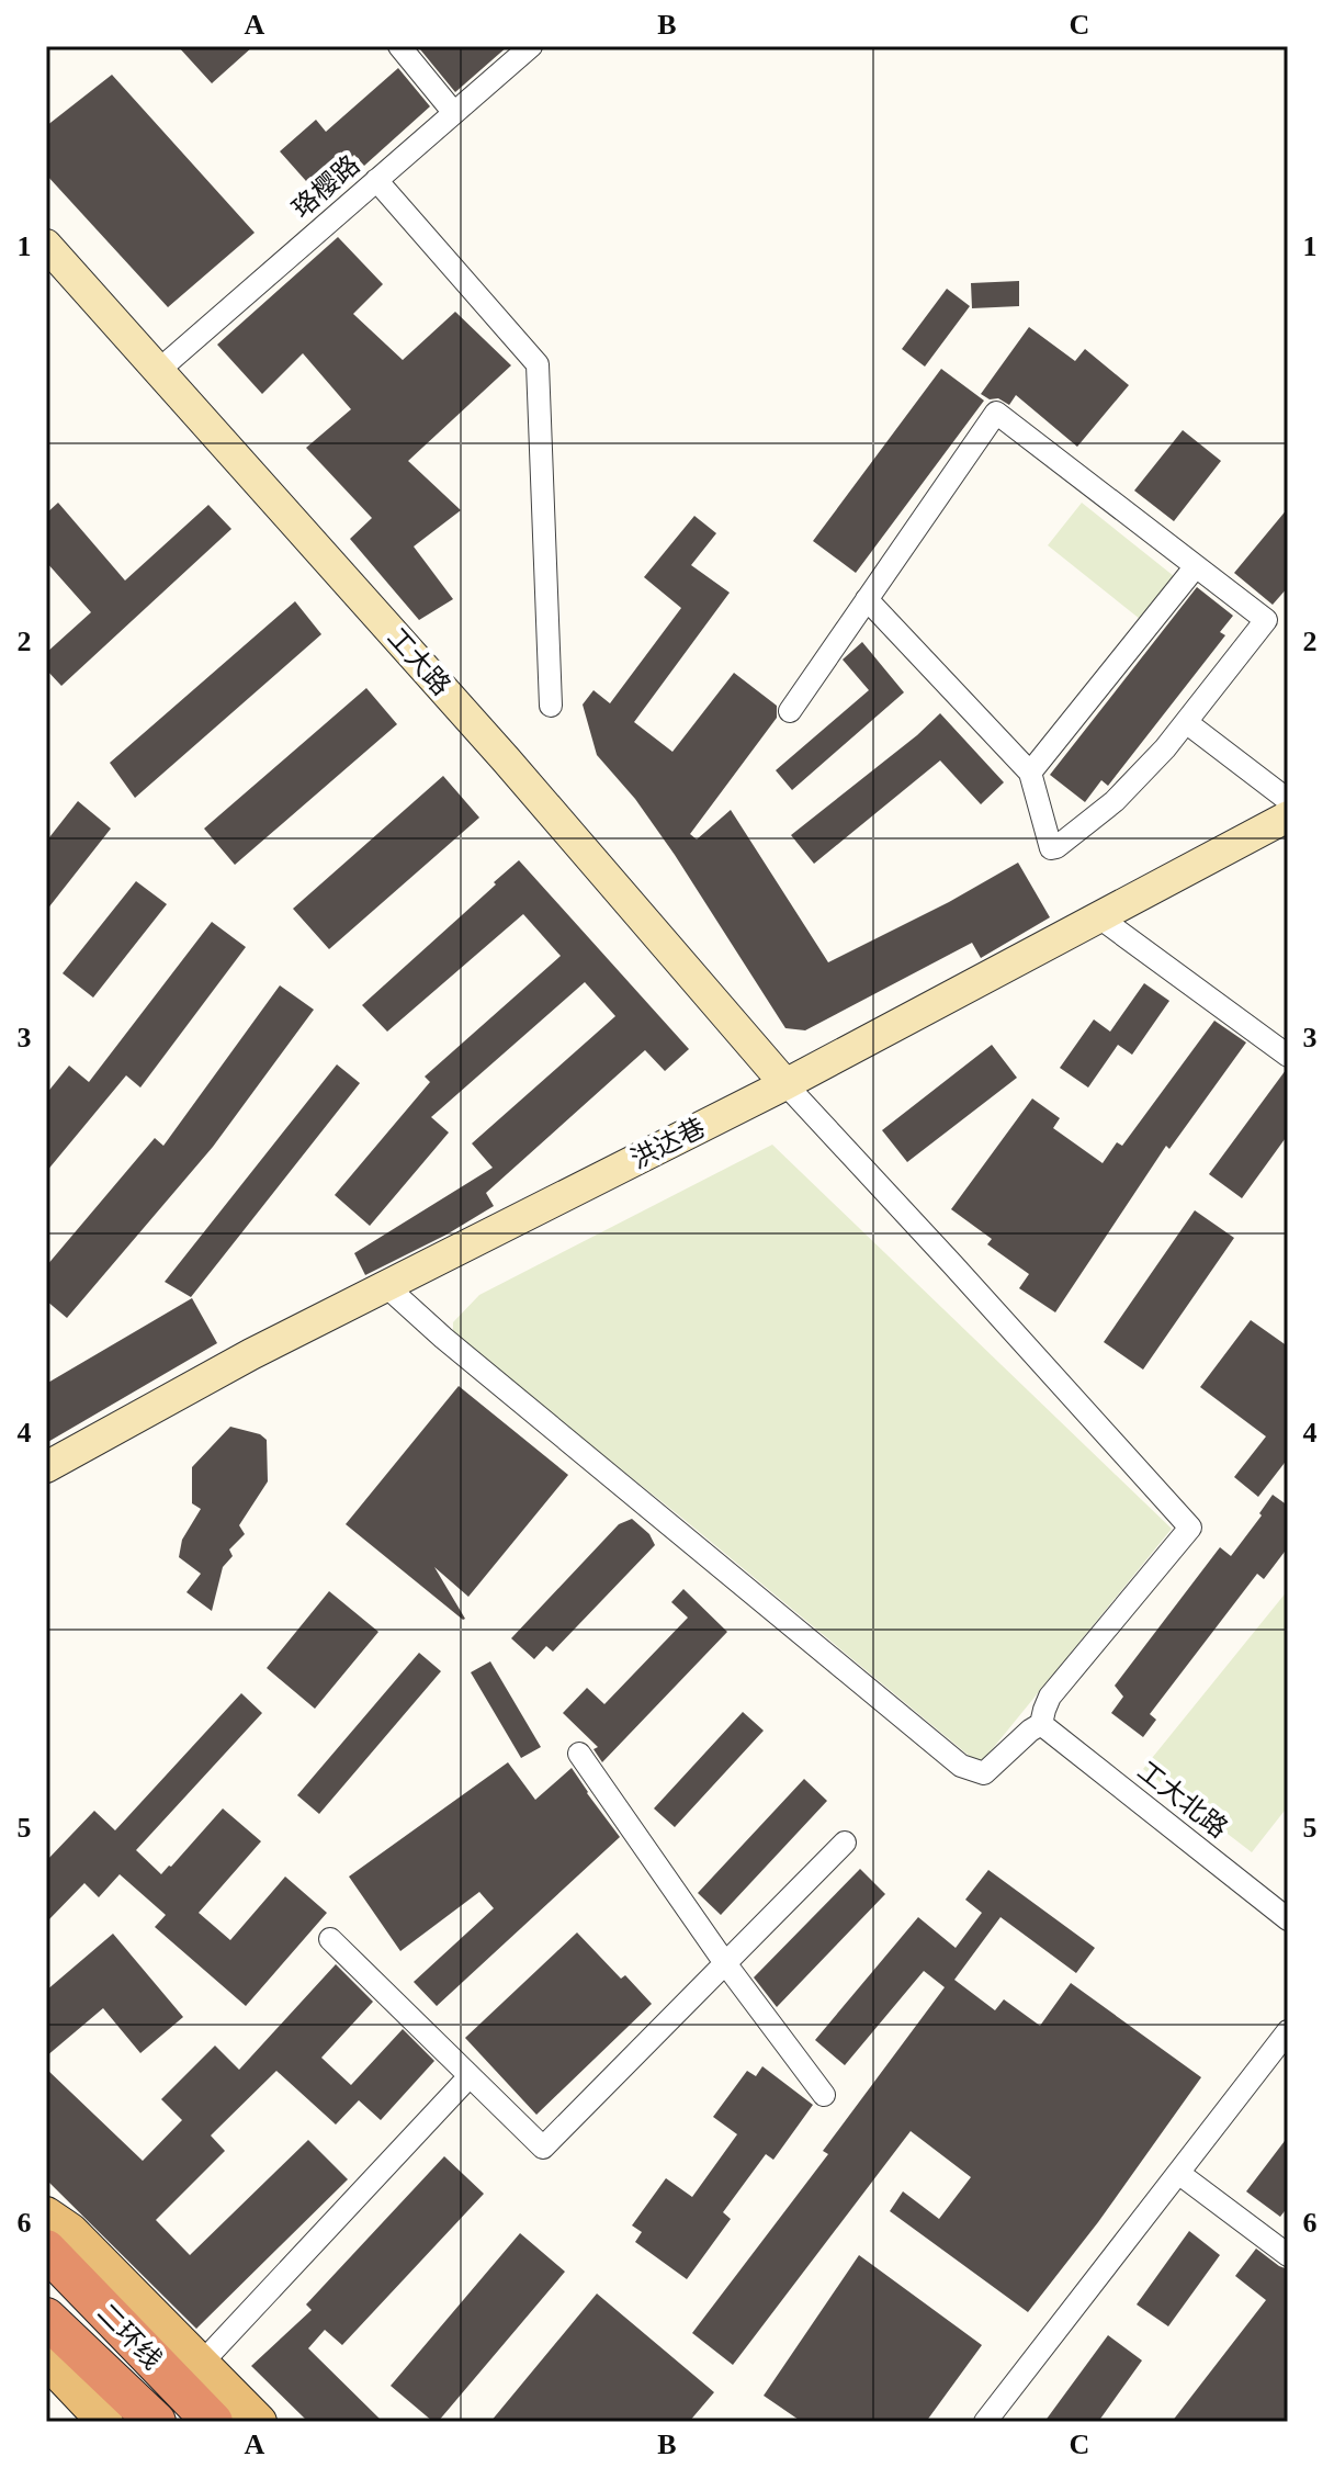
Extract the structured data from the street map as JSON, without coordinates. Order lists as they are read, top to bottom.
{
  "streets": {
    "highway": ["二环线"],
    "street": [
      "珞樱路",
      "工大路",
      "洪达巷",
      "工大北路"
    ]
  },
  "crossings": [
    ["珞樱路", "工大路"],
    ["工大路", "洪达巷"]
  ],
  "grid": {
    "columns": ["A", "B", "C"],
    "rows": [
      "1",
      "2",
      "3",
      "4",
      "5",
      "6"
    ]
  }
}
